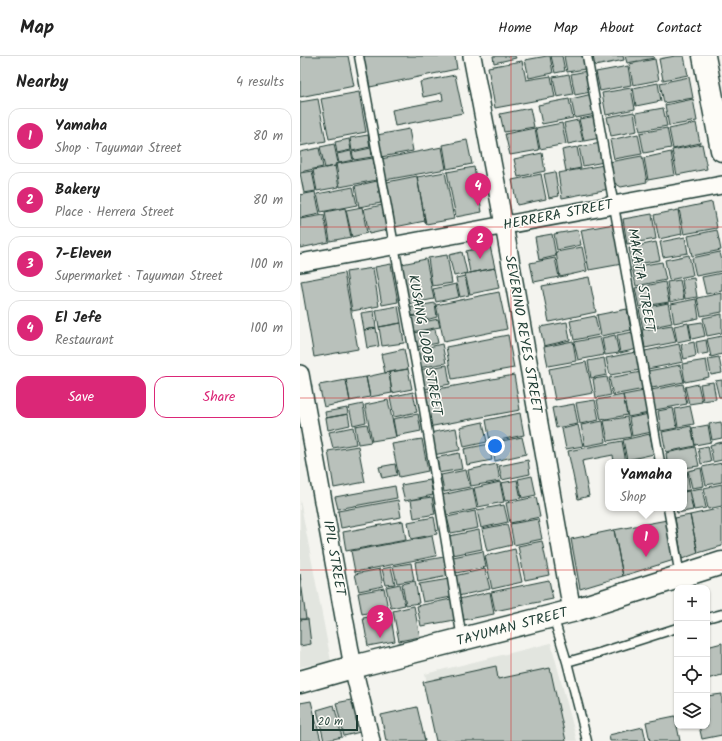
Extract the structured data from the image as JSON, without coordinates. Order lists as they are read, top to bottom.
{
  "streets": {
    "main road": ["TAYUMAN STREET"],
    "street": ["HERRERA STREET", "SEVERINO REYES STREET", "IPIL STREET"],
    "lane": ["MAKATA STREET", "KUSANG LOOB STREET"]
  },
  "crossings": [
    ["HERRERA STREET", "MAKATA STREET"],
    ["HERRERA STREET", "SEVERINO REYES STREET"],
    ["HERRERA STREET", "KUSANG LOOB STREET"],
    ["SEVERINO REYES STREET", "TAYUMAN STREET"],
    ["KUSANG LOOB STREET", "TAYUMAN STREET"],
    ["IPIL STREET", "TAYUMAN STREET"]
  ],
  "scale_bar": "20 m",
  "page": {
    "header": "Map",
    "nav": [
      "Home",
      "Map",
      "About",
      "Contact"
    ],
    "heading": ["Nearby", "4 results"],
    "list": [
      {
        "mark": "1",
        "name": "Yamaha",
        "note": "Shop · Tayuman Street",
        "value": "80 m"
      },
      {
        "mark": "2",
        "name": "Bakery",
        "note": "Place · Herrera Street",
        "value": "80 m"
      },
      {
        "mark": "3",
        "name": "7-Eleven",
        "note": "Supermarket · Tayuman Street",
        "value": "100 m"
      },
      {
        "mark": "4",
        "name": "El Jefe",
        "note": "Restaurant",
        "value": "100 m"
      }
    ],
    "pins": [
      "4",
      "2",
      "1",
      "3"
    ],
    "buttons": ["Save", "Share"],
    "popup": ["Yamaha", "Shop"],
    "map_buttons": ["+", "−"],
    "scale": "20 m"
  }
}
